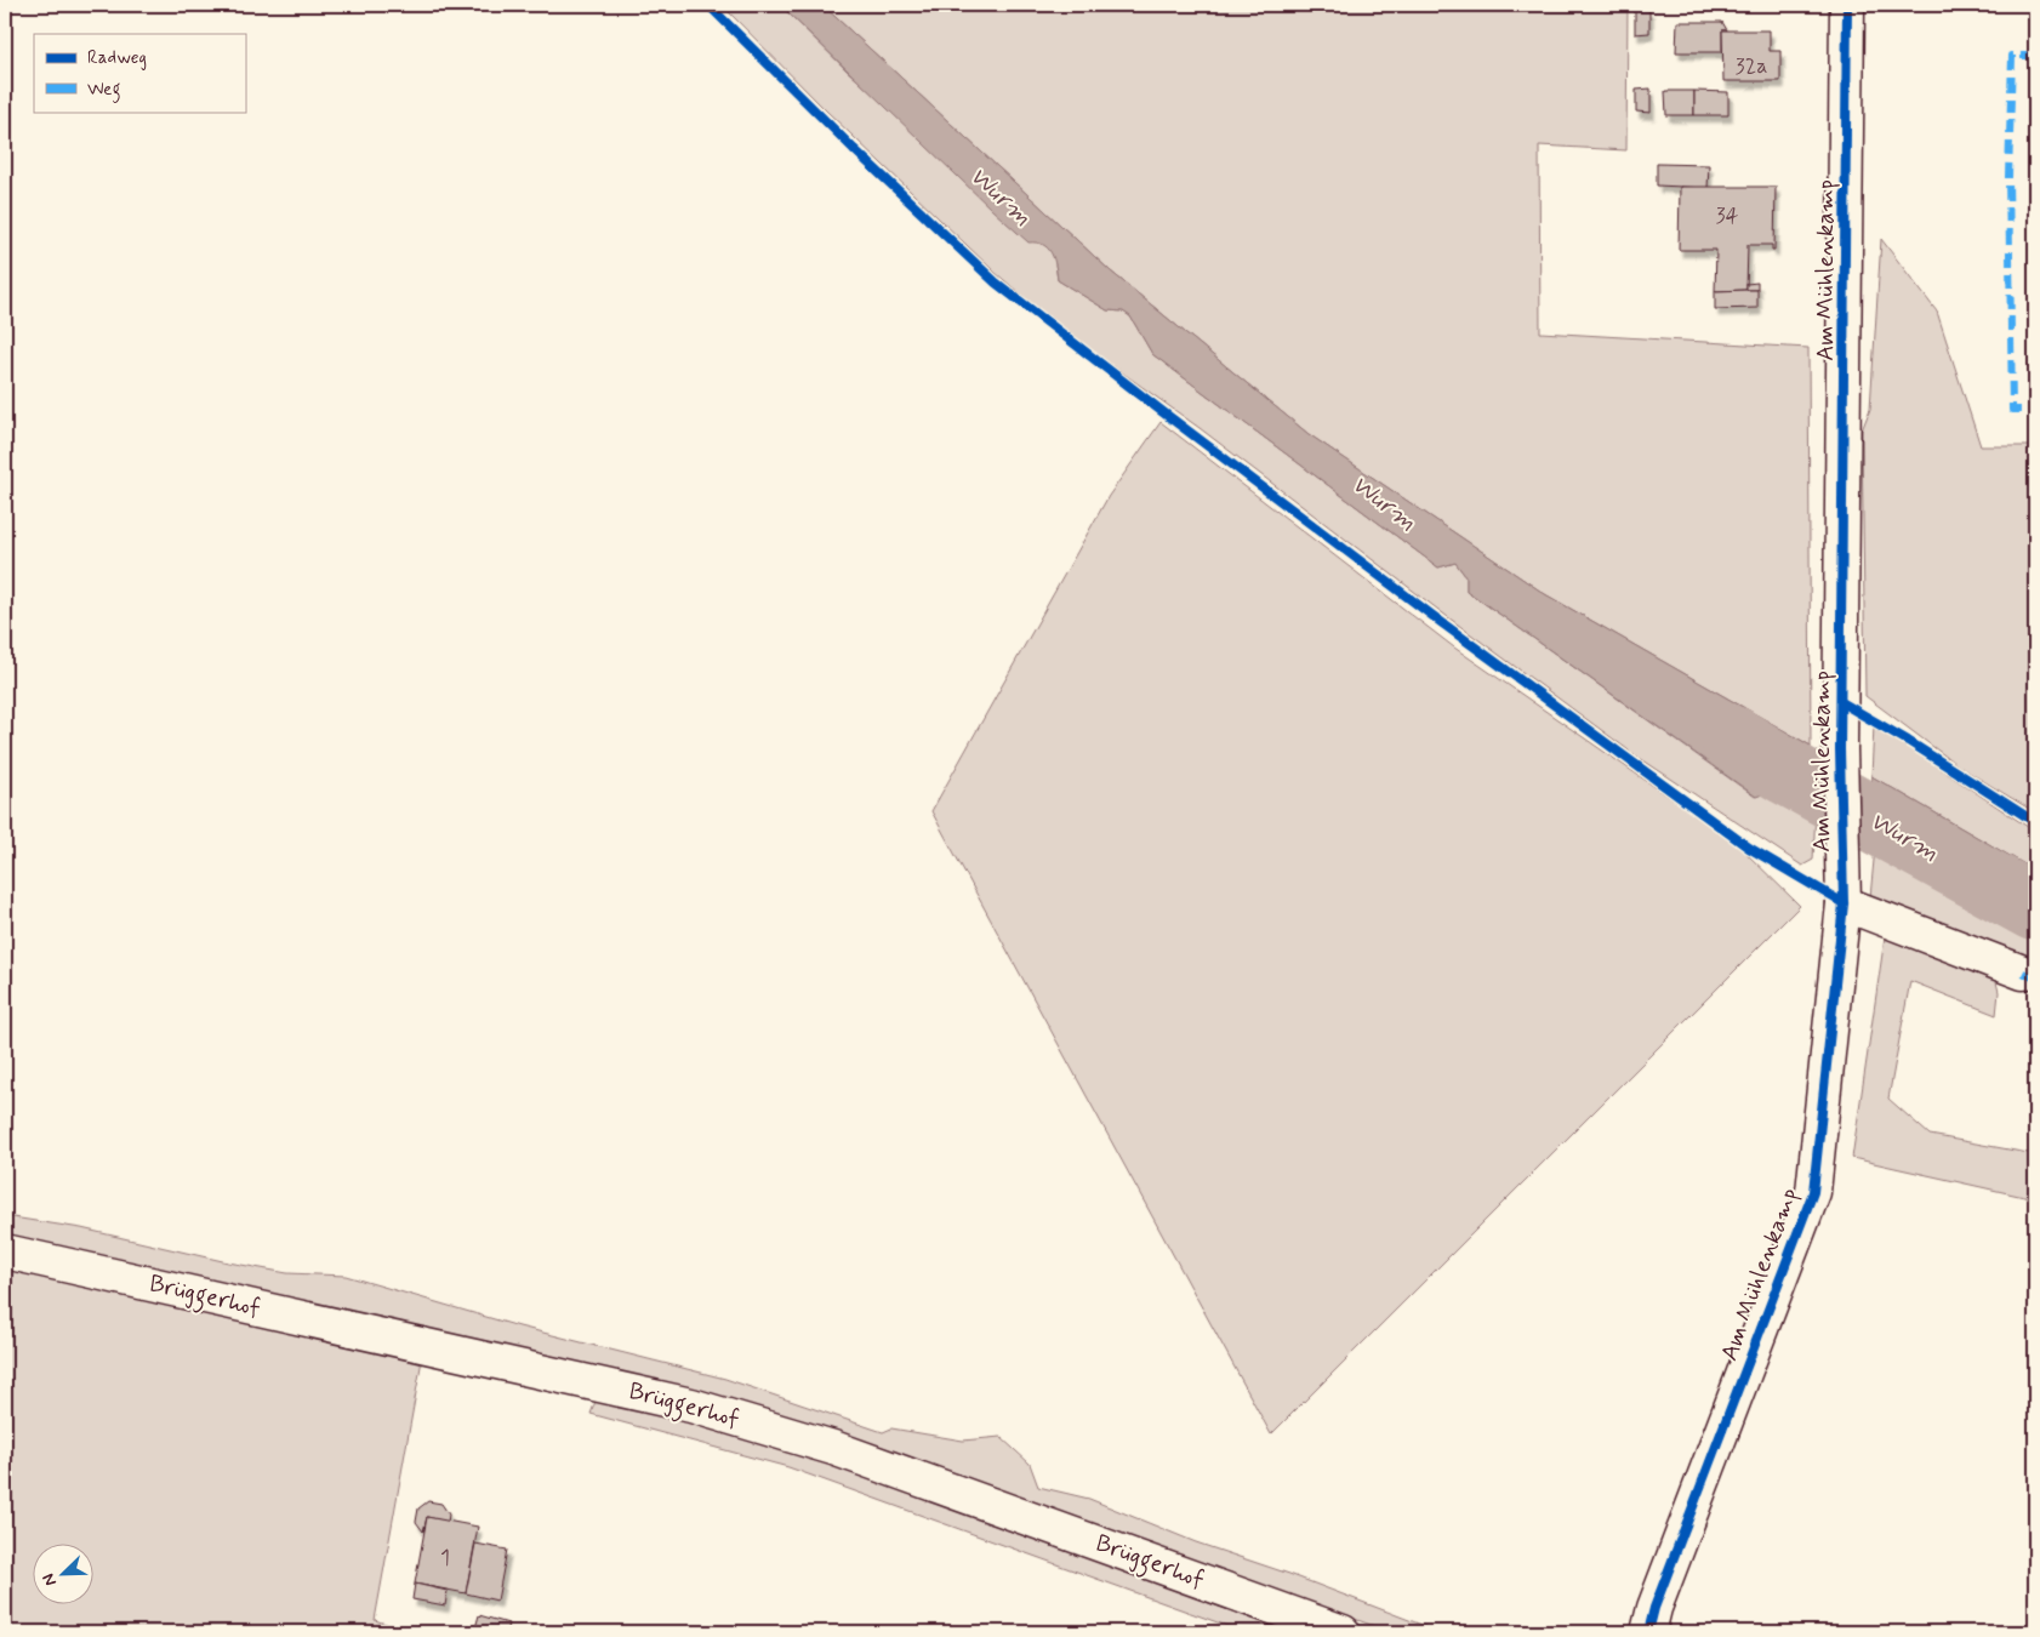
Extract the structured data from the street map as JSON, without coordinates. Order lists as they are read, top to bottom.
{
  "streets": {
    "street": ["Am Mühlenkamp", "Brüggerhof"]
  },
  "water": ["Wurm"],
  "house_numbers": ["32a", "34", "1"],
  "legend": ["Radweg", "Weg"],
  "north": "bottom left"
}
